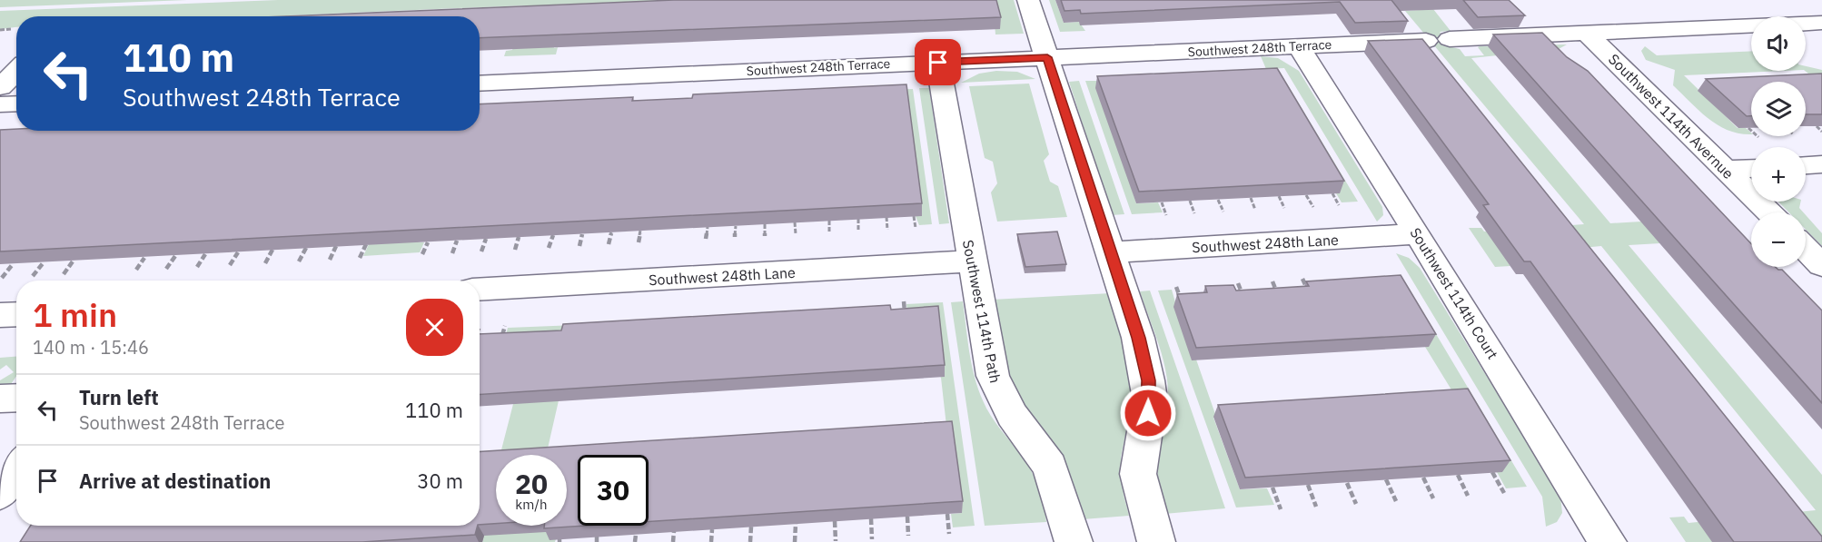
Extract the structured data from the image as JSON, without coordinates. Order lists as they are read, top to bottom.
{
  "streets": {
    "street": [
      "Southwest 248th Terrace",
      "Southwest 114th Avernue",
      "Southwest 248th Lane",
      "Southwest 114th Court",
      "Southwest 114th Path"
    ]
  },
  "crossings": [
    ["Southwest 248th Terrace", "Southwest 114th Court"],
    ["Southwest 248th Terrace", "Southwest 114th Path"],
    ["Southwest 248th Lane", "Southwest 114th Court"],
    ["Southwest 248th Lane", "Southwest 114th Path"]
  ],
  "page": {
    "map_buttons": ["+", "−"],
    "turn": ["110 m", "Southwest 248th Terrace"],
    "heading": ["1 min", "140 m · 15:46"],
    "list": [
      {
        "name": "Turn left",
        "note": "Southwest 248th Terrace",
        "value": "110 m"
      },
      {
        "name": "Arrive at destination",
        "value": "30 m"
      }
    ],
    "speed": "20 km/h",
    "limit": "30"
  }
}
